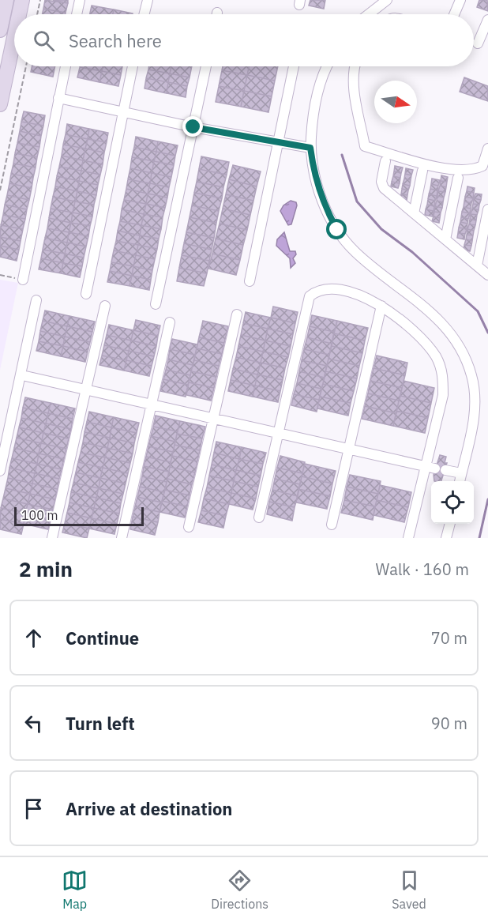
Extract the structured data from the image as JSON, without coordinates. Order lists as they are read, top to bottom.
{
  "scale_bar": "100 m",
  "north": "right",
  "page": {
    "search": "Search here",
    "scale": "100 m",
    "heading": ["2 min", "Walk · 160 m"],
    "list": [
      ["Continue", "70 m"],
      ["Turn left", "90 m"],
      "Arrive at destination"
    ],
    "nav": ["Map", "Directions", "Saved"]
  }
}
